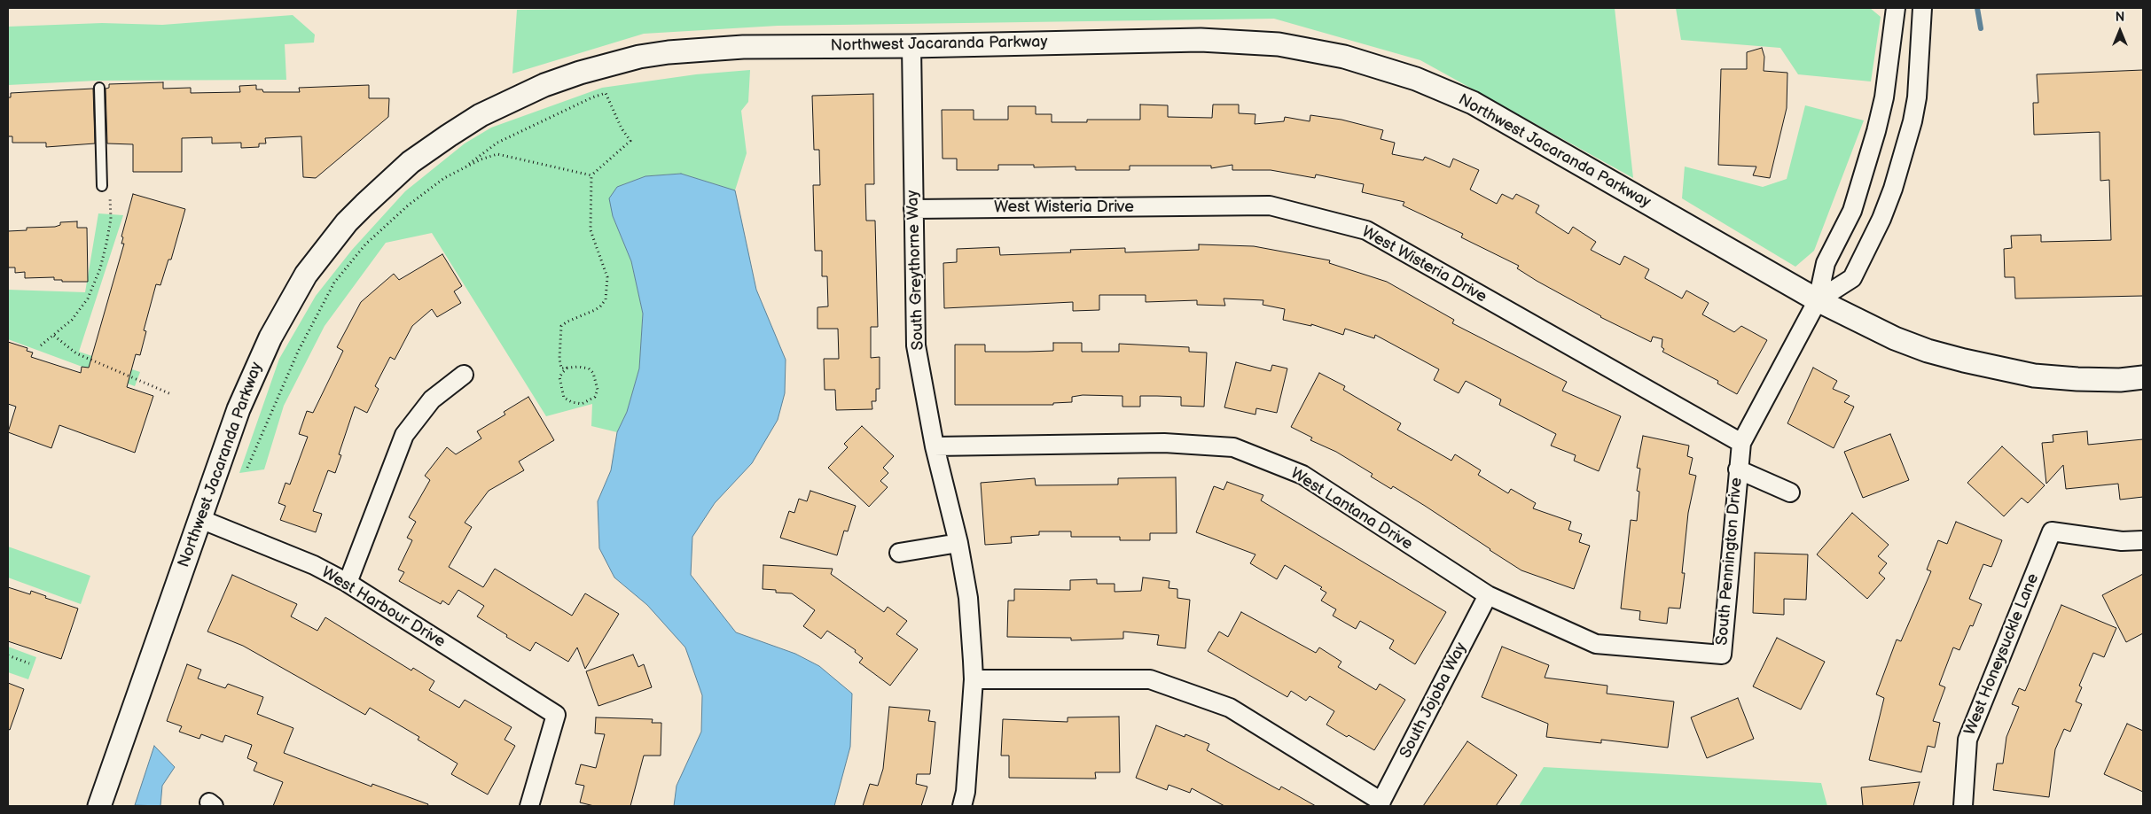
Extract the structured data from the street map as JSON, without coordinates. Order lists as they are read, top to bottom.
{
  "streets": {
    "street": [
      "Northwest Jacaranda Parkway",
      "West Wisteria Drive",
      "South Greythorne Way",
      "West Lantana Drive",
      "South Pennington Drive",
      "West Harbour Drive",
      "West Honeysuckle Lane",
      "South Jojoba Way"
    ]
  },
  "crossings": [
    ["Northwest Jacaranda Parkway", "South Greythorne Way"],
    ["Northwest Jacaranda Parkway", "South Pennington Drive"],
    ["Northwest Jacaranda Parkway", "West Harbour Drive"],
    ["West Wisteria Drive", "South Greythorne Way"],
    ["West Wisteria Drive", "South Pennington Drive"],
    ["South Greythorne Way", "West Lantana Drive"],
    ["West Lantana Drive", "South Pennington Drive"],
    ["West Lantana Drive", "South Jojoba Way"]
  ],
  "north": "top"
}
